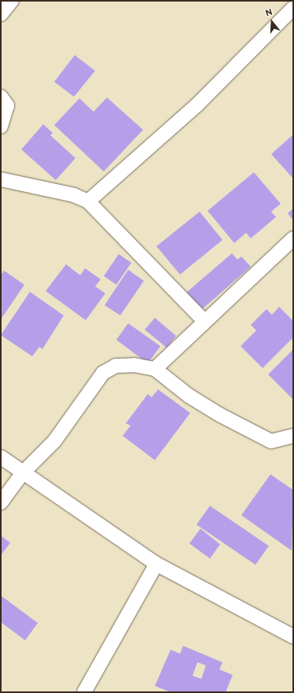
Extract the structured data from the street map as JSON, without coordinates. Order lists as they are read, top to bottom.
{
  "north": "top"
}
